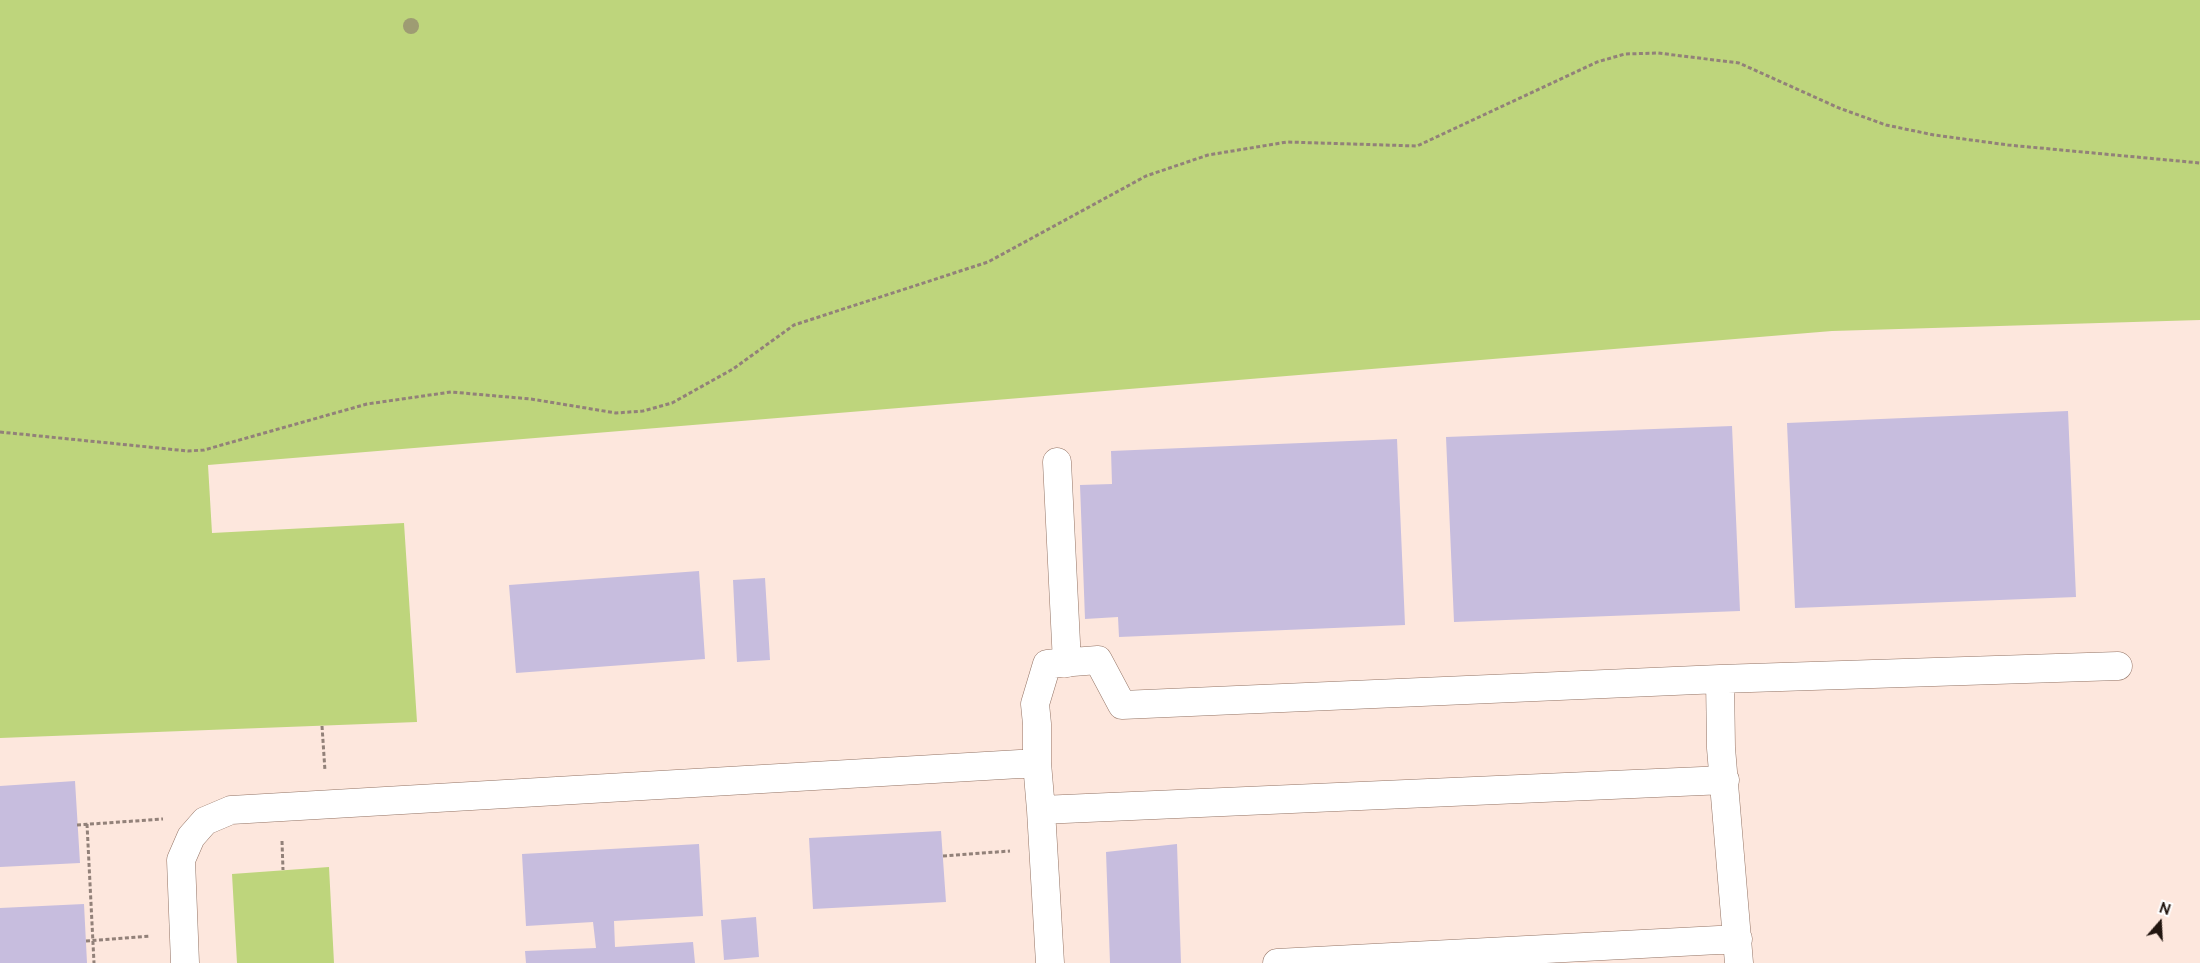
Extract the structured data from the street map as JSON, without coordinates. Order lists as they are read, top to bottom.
{
  "north": "top"
}
